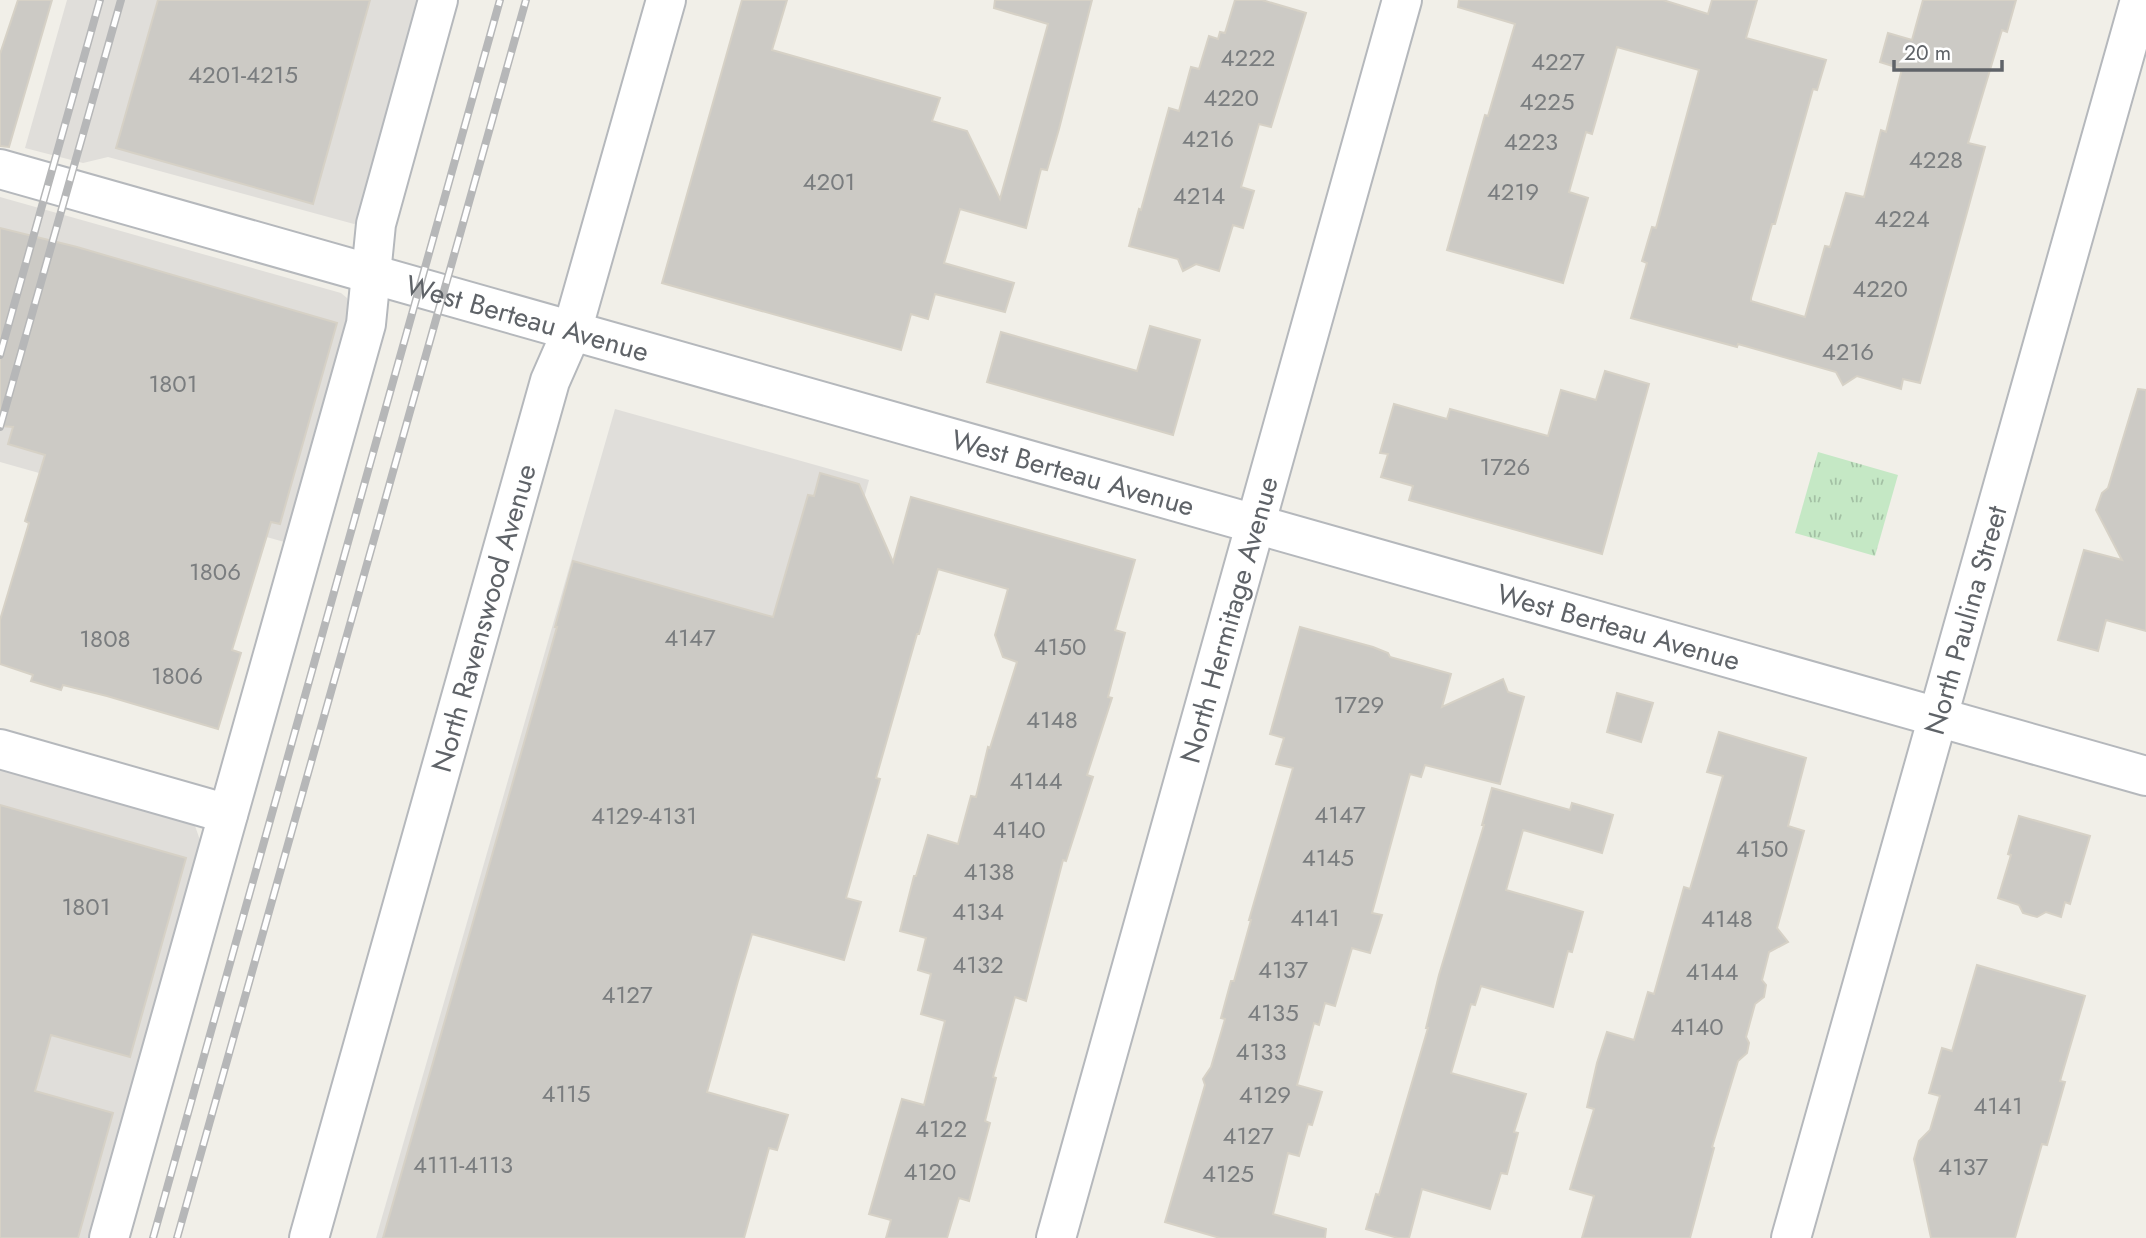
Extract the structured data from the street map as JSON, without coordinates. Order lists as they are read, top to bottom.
{
  "streets": {
    "street": [
      "West Berteau Avenue",
      "North Ravenswood Avenue",
      "North Hermitage Avenue",
      "North Paulina Street"
    ]
  },
  "crossings": [
    ["West Berteau Avenue", "North Ravenswood Avenue"],
    ["West Berteau Avenue", "North Hermitage Avenue"],
    ["West Berteau Avenue", "North Paulina Street"]
  ],
  "house_numbers": [
    "4222",
    "4227",
    "4201-4215",
    "4220",
    "4225",
    "4216",
    "4223",
    "4228",
    "4201",
    "4219",
    "4214",
    "4224",
    "4220",
    "4216",
    "1801",
    "1726",
    "1806",
    "4147",
    "1808",
    "4150",
    "1806",
    "1729",
    "4148",
    "4144",
    "4147",
    "4129-4131",
    "4140",
    "4150",
    "4145",
    "4138",
    "1801",
    "4134",
    "4141",
    "4148",
    "4132",
    "4137",
    "4144",
    "4127",
    "4135",
    "4140",
    "4133",
    "4115",
    "4129",
    "4141",
    "4122",
    "4127",
    "4111-4113",
    "4137",
    "4120",
    "4125"
  ],
  "scale_bar": "20 m"
}
